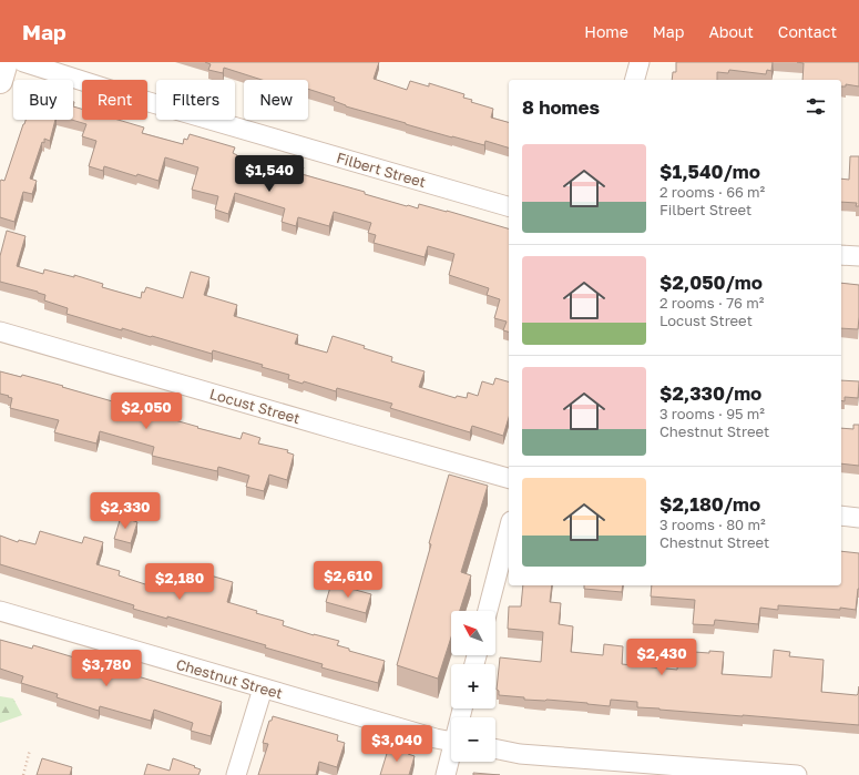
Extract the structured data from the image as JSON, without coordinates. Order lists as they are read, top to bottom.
{
  "streets": {
    "street": ["Filbert Street", "Locust Street", "Chestnut Street"]
  },
  "north": "top left",
  "page": {
    "header": "Map",
    "nav": [
      "Home",
      "Map",
      "About",
      "Contact"
    ],
    "chip": [
      "Buy",
      "Rent",
      "Filters",
      "New"
    ],
    "heading": "8 homes",
    "list": [
      {
        "name": "$1,540/mo",
        "note": "2 rooms · 66 m² · Filbert Street"
      },
      {
        "name": "$2,050/mo",
        "note": "2 rooms · 76 m² · Locust Street"
      },
      {
        "name": "$2,330/mo",
        "note": "3 rooms · 95 m² · Chestnut Street"
      },
      {
        "name": "$2,180/mo",
        "note": "3 rooms · 80 m² · Chestnut Street"
      }
    ],
    "price": [
      "$1,540",
      "$2,050",
      "$2,330",
      "$2,610",
      "$2,180",
      "$2,430",
      "$3,780",
      "$3,040"
    ],
    "map_buttons": ["+", "−"]
  }
}
